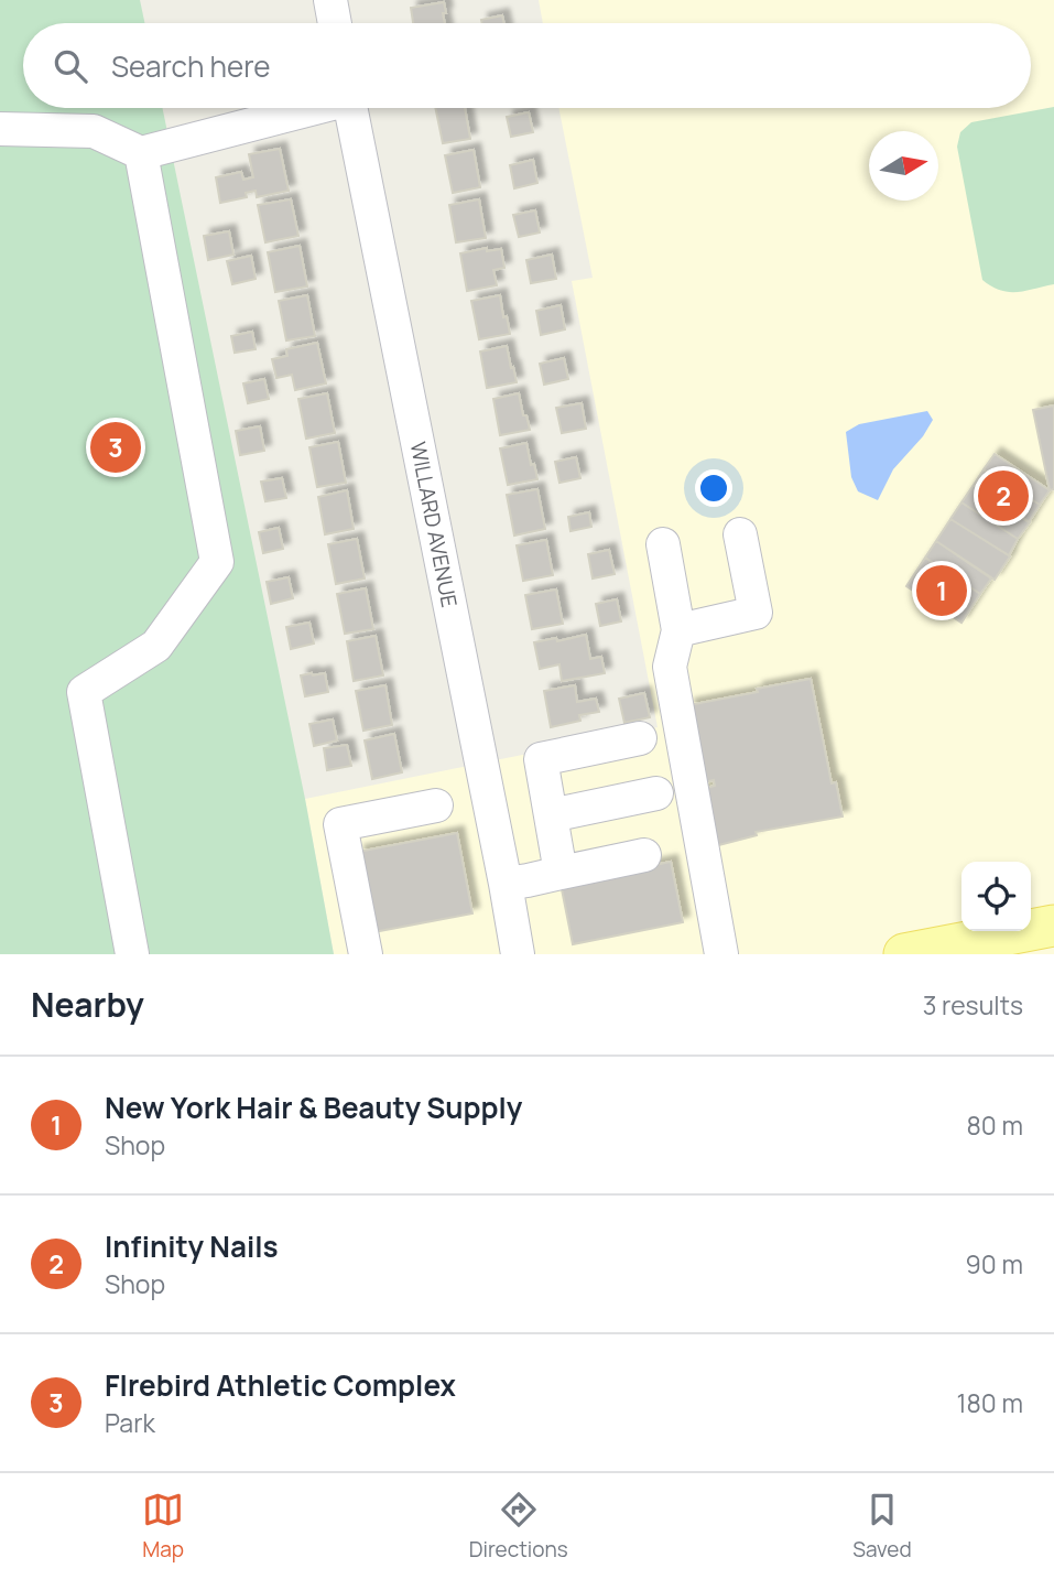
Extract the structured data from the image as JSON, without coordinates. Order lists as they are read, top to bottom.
{
  "streets": {
    "street": ["WILLARD AVENUE"]
  },
  "north": "right",
  "page": {
    "search": "Search here",
    "pins": ["3", "2", "1"],
    "heading": ["Nearby", "3 results"],
    "list": [
      {
        "mark": "1",
        "name": "New York Hair & Beauty Supply",
        "note": "Shop",
        "value": "80 m"
      },
      {
        "mark": "2",
        "name": "Infinity Nails",
        "note": "Shop",
        "value": "90 m"
      },
      {
        "mark": "3",
        "name": "FIrebird Athletic Complex",
        "note": "Park",
        "value": "180 m"
      }
    ],
    "nav": ["Map", "Directions", "Saved"]
  }
}
